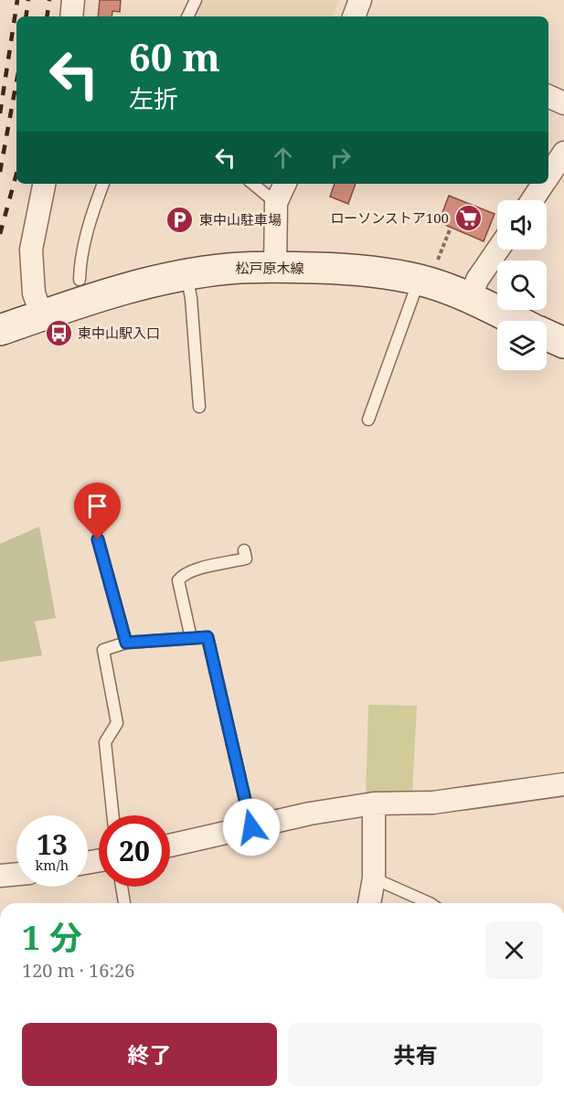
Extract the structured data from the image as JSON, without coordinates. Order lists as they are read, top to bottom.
{
  "streets": {
    "main road": ["松戸原木線"]
  },
  "places": {
    "supermarket": ["ローソンストア100"],
    "parking": ["東中山駐車場"],
    "bus stop": ["東中山駅入口"]
  },
  "page": {
    "turn": ["60 m", "左折"],
    "speed": "13 km/h",
    "limit": "20",
    "heading": ["1 分", "120 m · 16:26"],
    "buttons": ["終了", "共有"]
  }
}
